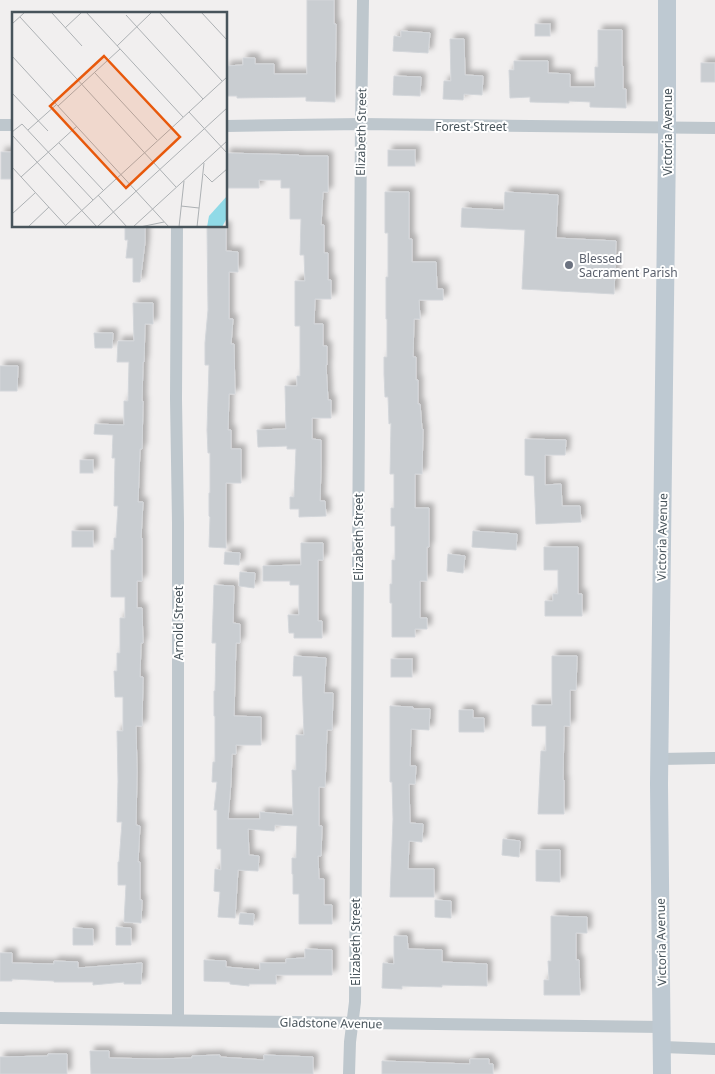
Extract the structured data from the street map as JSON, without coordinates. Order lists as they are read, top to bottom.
{
  "streets": {
    "street": [
      "Forest Street",
      "Elizabeth Street",
      "Victoria Avenue",
      "Arnold Street",
      "Gladstone Avenue"
    ]
  },
  "crossings": [
    ["Forest Street", "Elizabeth Street"],
    ["Forest Street", "Victoria Avenue"],
    ["Elizabeth Street", "Gladstone Avenue"],
    ["Victoria Avenue", "Gladstone Avenue"],
    ["Arnold Street", "Gladstone Avenue"]
  ],
  "places": ["Blessed Sacrament Parish"]
}
